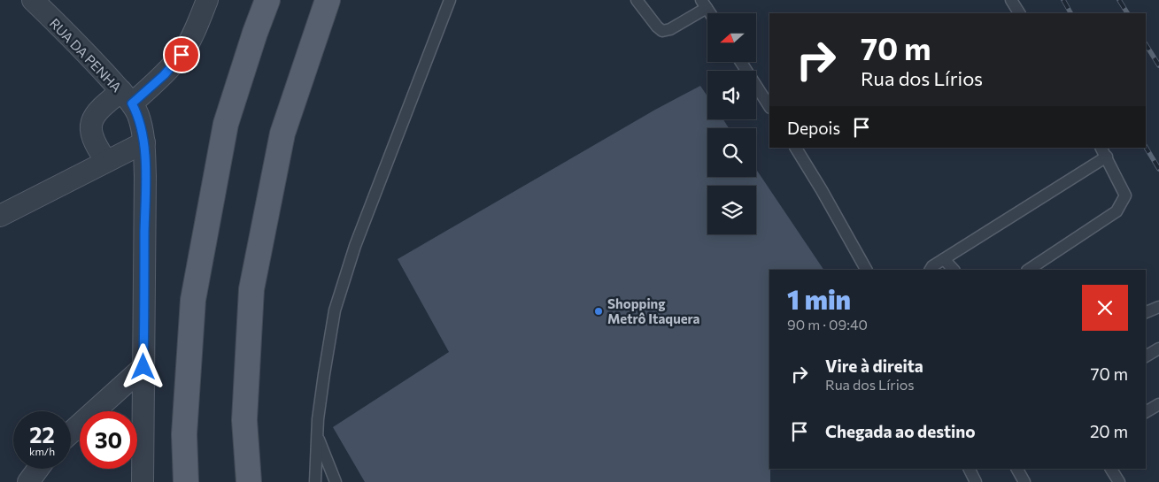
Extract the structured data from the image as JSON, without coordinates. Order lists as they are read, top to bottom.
{
  "streets": {
    "street": ["RUA DA PENHA"]
  },
  "places": ["Shopping Metrô Itaquera"],
  "north": "left",
  "page": {
    "turn": ["70 m", "Rua dos Lírios"],
    "then": "Depois",
    "heading": ["1 min", "90 m · 09:40"],
    "list": [
      {
        "name": "Vire à direita",
        "note": "Rua dos Lírios",
        "value": "70 m"
      },
      {
        "name": "Chegada ao destino",
        "value": "20 m"
      }
    ],
    "speed": "22 km/h",
    "limit": "30"
  }
}
